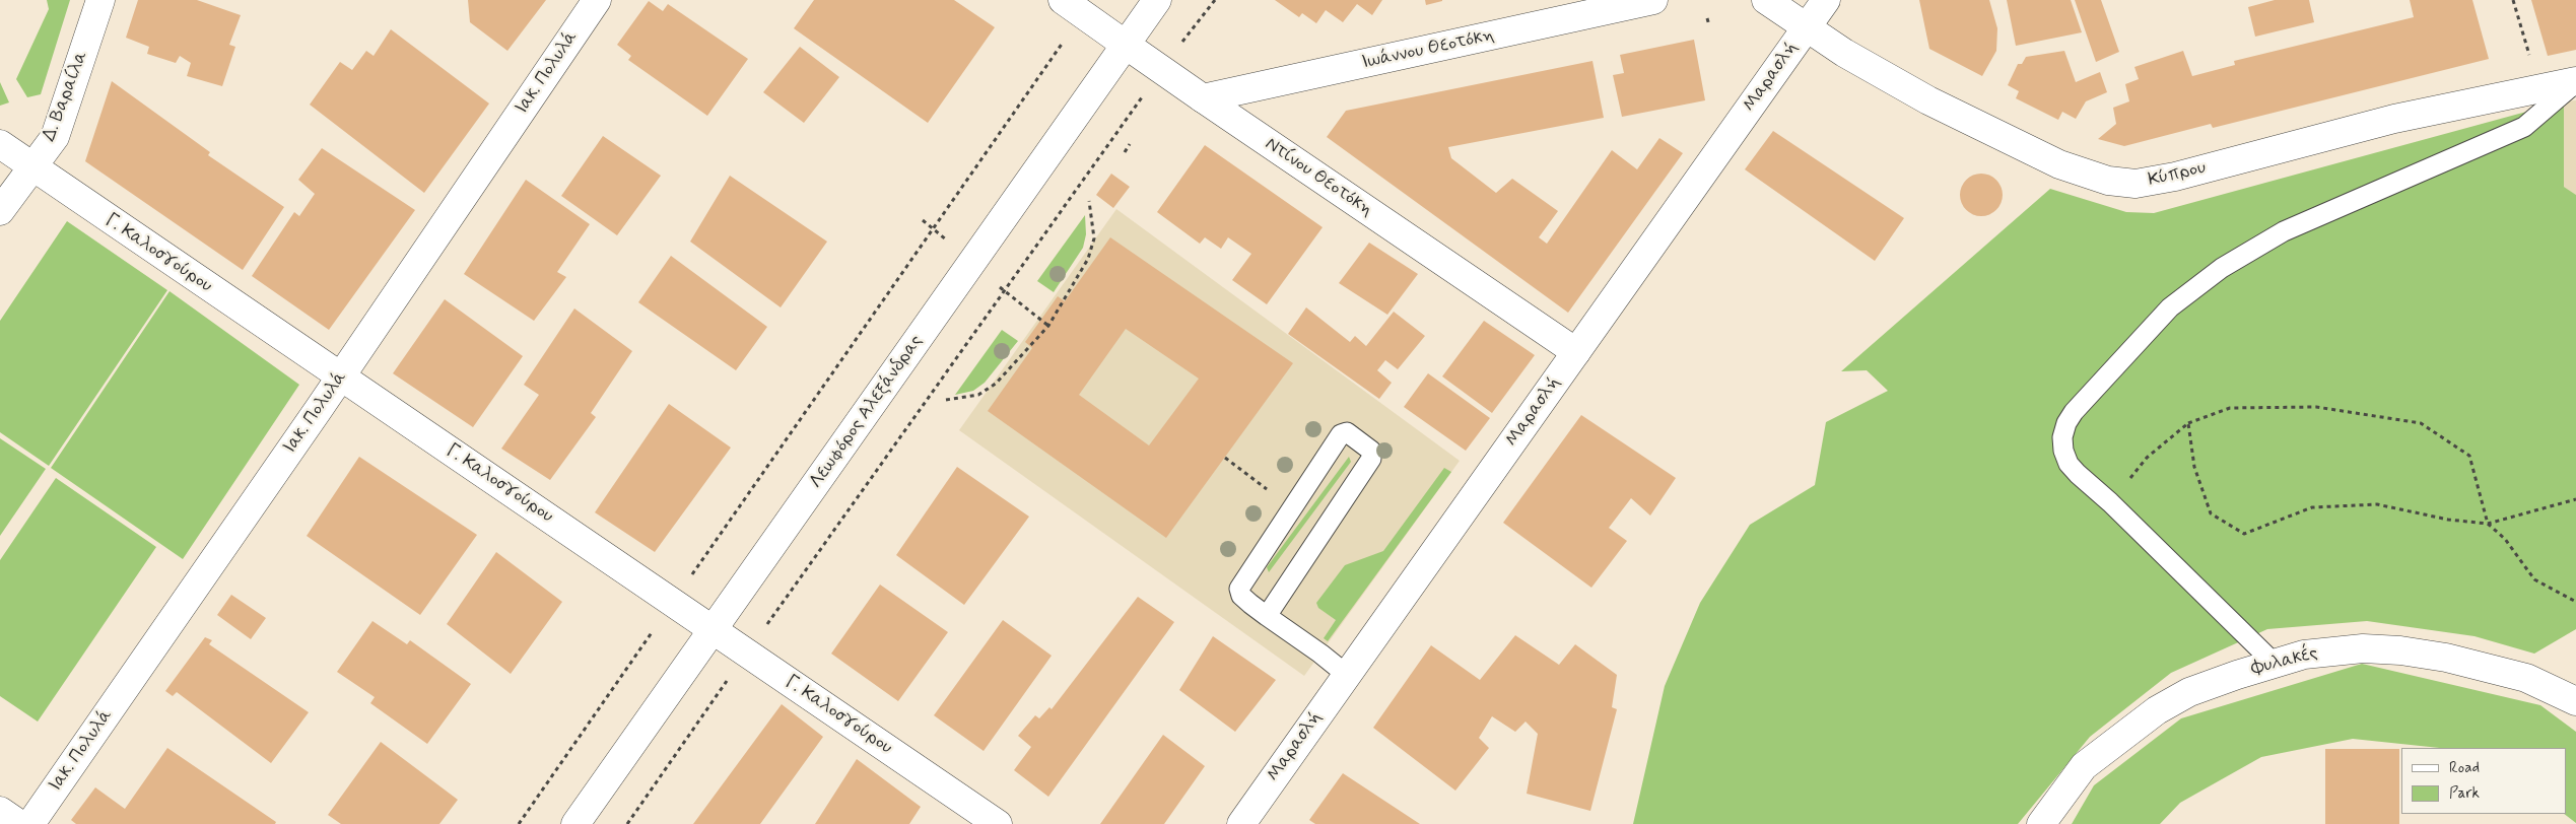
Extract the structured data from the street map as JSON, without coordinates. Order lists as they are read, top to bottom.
{
  "streets": {
    "street": [
      "Ιωάννου Θεοτόκη",
      "Ιακ. Πολυλά",
      "Μαρασλή",
      "Δ. Βαραίλα",
      "Κύπρου",
      "Ντίνου Θεοτόκη",
      "Γ. Καλοσγούρου",
      "Λεωφόρος Αλεξάνδρας",
      "Φυλακές"
    ]
  },
  "crossings": [
    ["Ιωάννου Θεοτόκη", "Ντίνου Θεοτόκη"],
    ["Ιακ. Πολυλά", "Γ. Καλοσγούρου"],
    ["Μαρασλή", "Κύπρου"],
    ["Μαρασλή", "Ντίνου Θεοτόκη"],
    ["Δ. Βαραίλα", "Γ. Καλοσγούρου"],
    ["Ντίνου Θεοτόκη", "Λεωφόρος Αλεξάνδρας"],
    ["Γ. Καλοσγούρου", "Λεωφόρος Αλεξάνδρας"]
  ],
  "legend": ["Road", "Park"]
}
